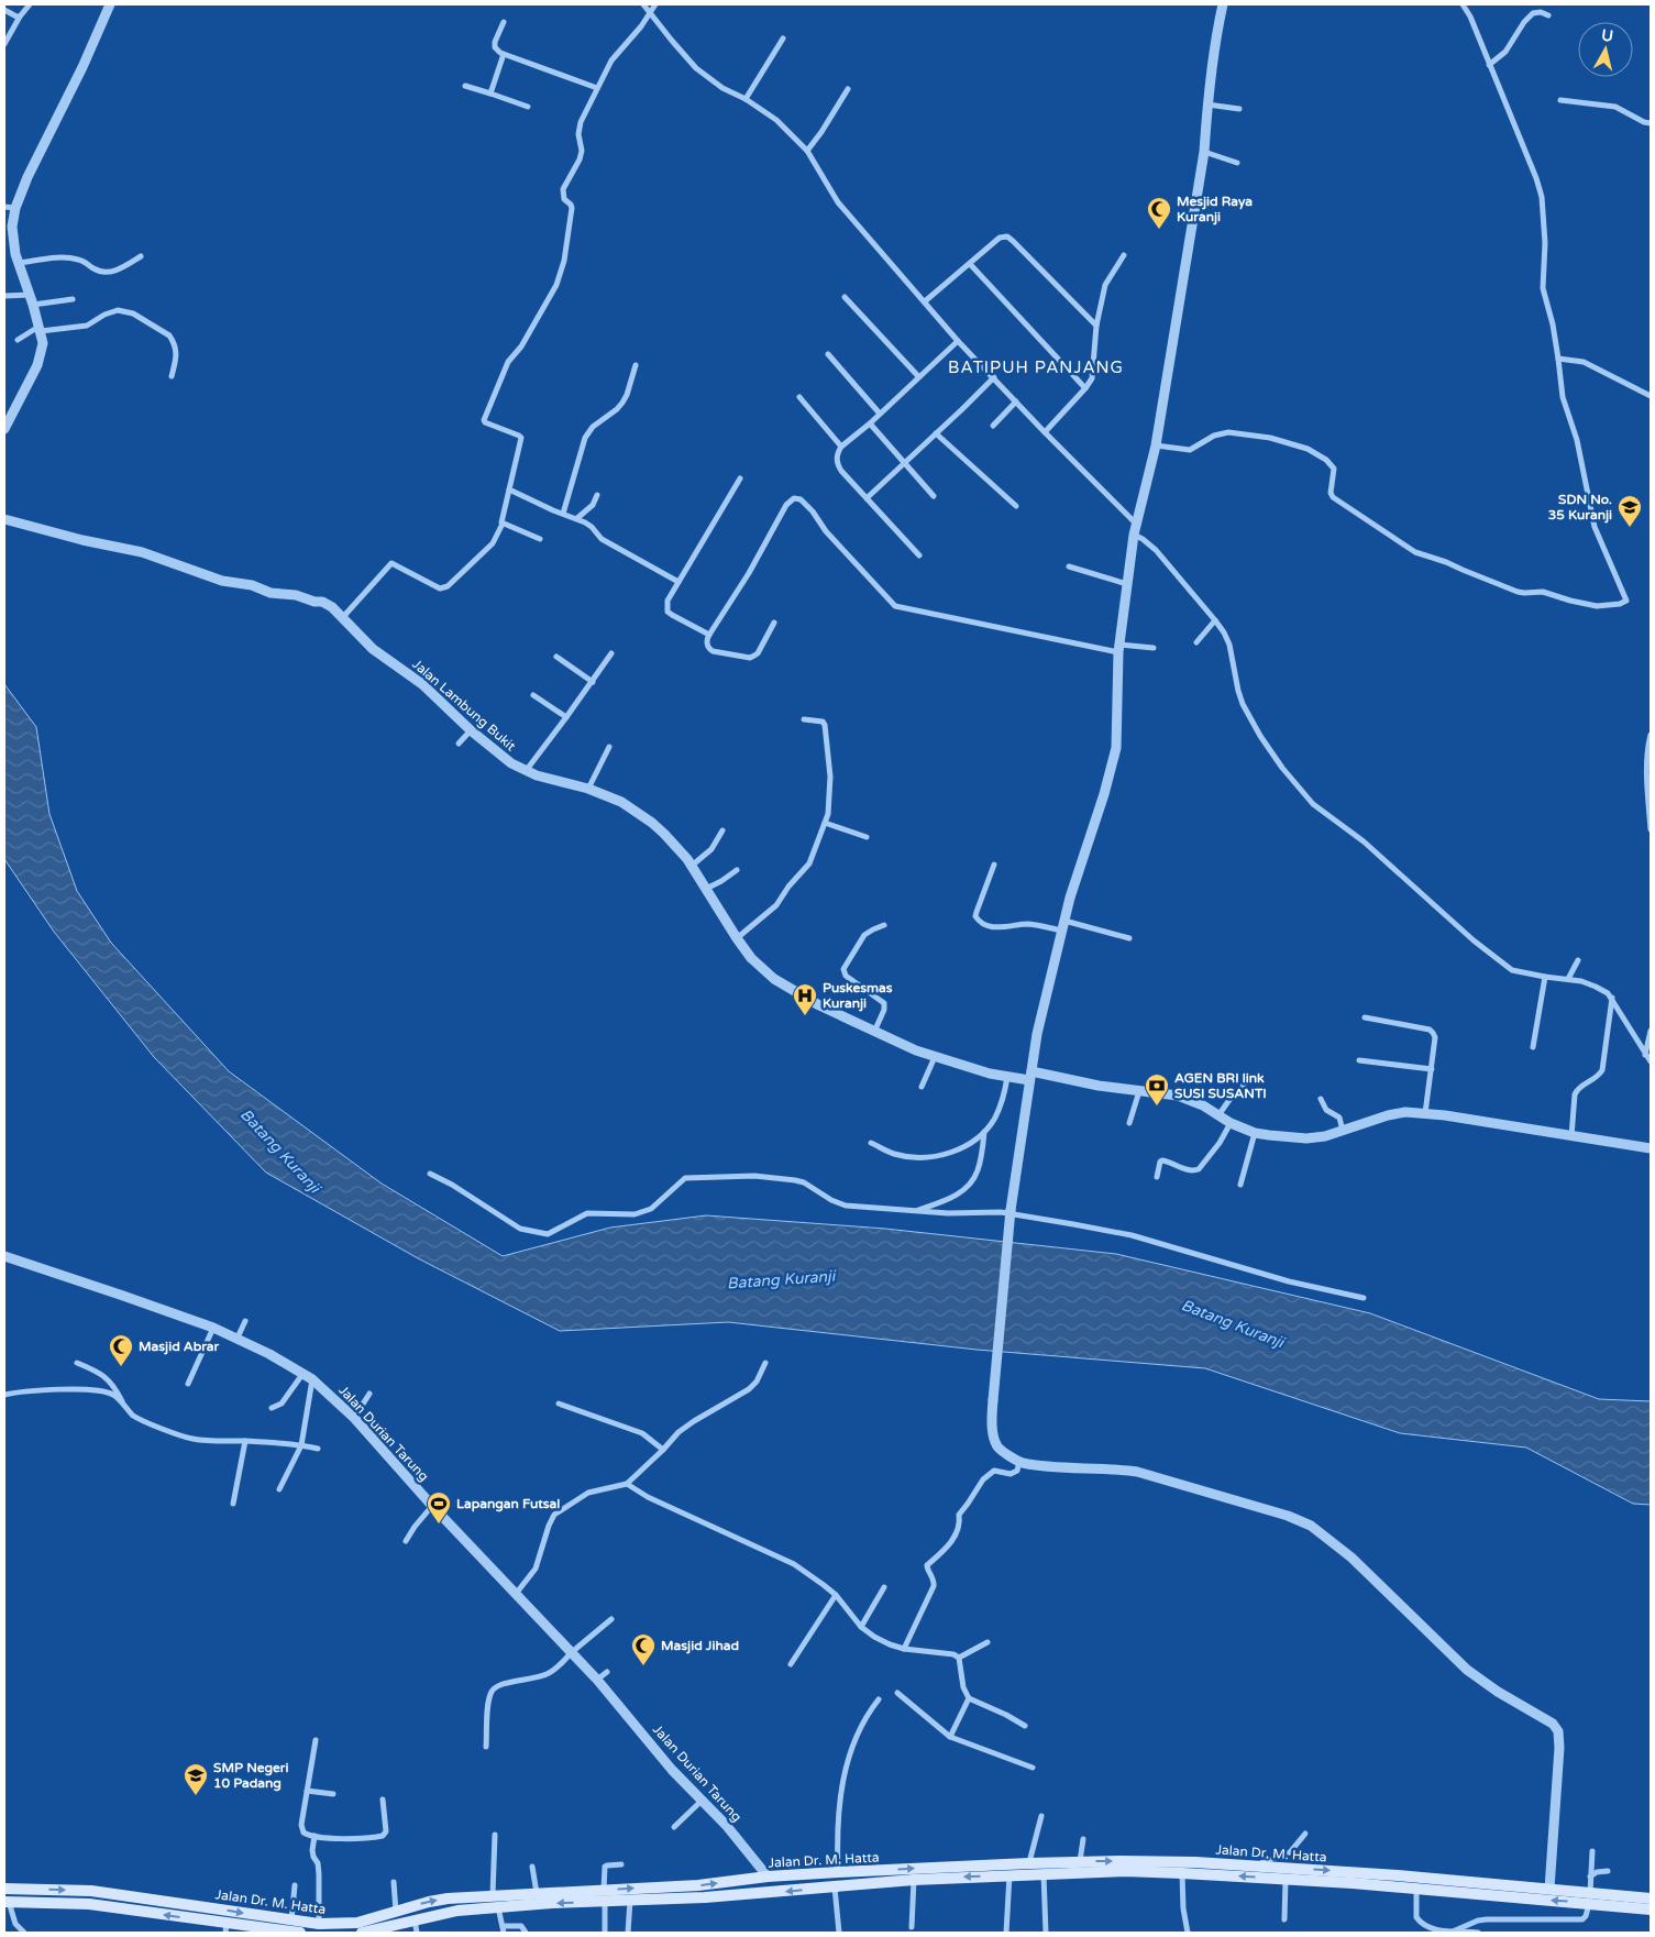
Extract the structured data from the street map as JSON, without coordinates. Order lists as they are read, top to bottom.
{
  "streets": {
    "main road": ["Jalan Dr. M. Hatta"],
    "street": ["Jalan Lambung Bukit", "Jalan Durian Tarung"]
  },
  "crossings": [
    ["Jalan Durian Tarung", "Jalan Dr. M. Hatta"]
  ],
  "districts": ["BATIPUH PANJANG"],
  "water": ["Batang Kuranji"],
  "places": {
    "mosque": ["Mesjid Raya Kuranji", "Masjid Abrar", "Masjid Jihad"],
    "school or university": ["SDN No. 35 Kuranji", "SMP Negeri 10 Padang"],
    "hospital": ["Puskesmas Kuranji"],
    "bank": ["AGEN BRI link SUSI SUSANTI"],
    "sports": ["Lapangan Futsal"]
  },
  "north": "top"
}
